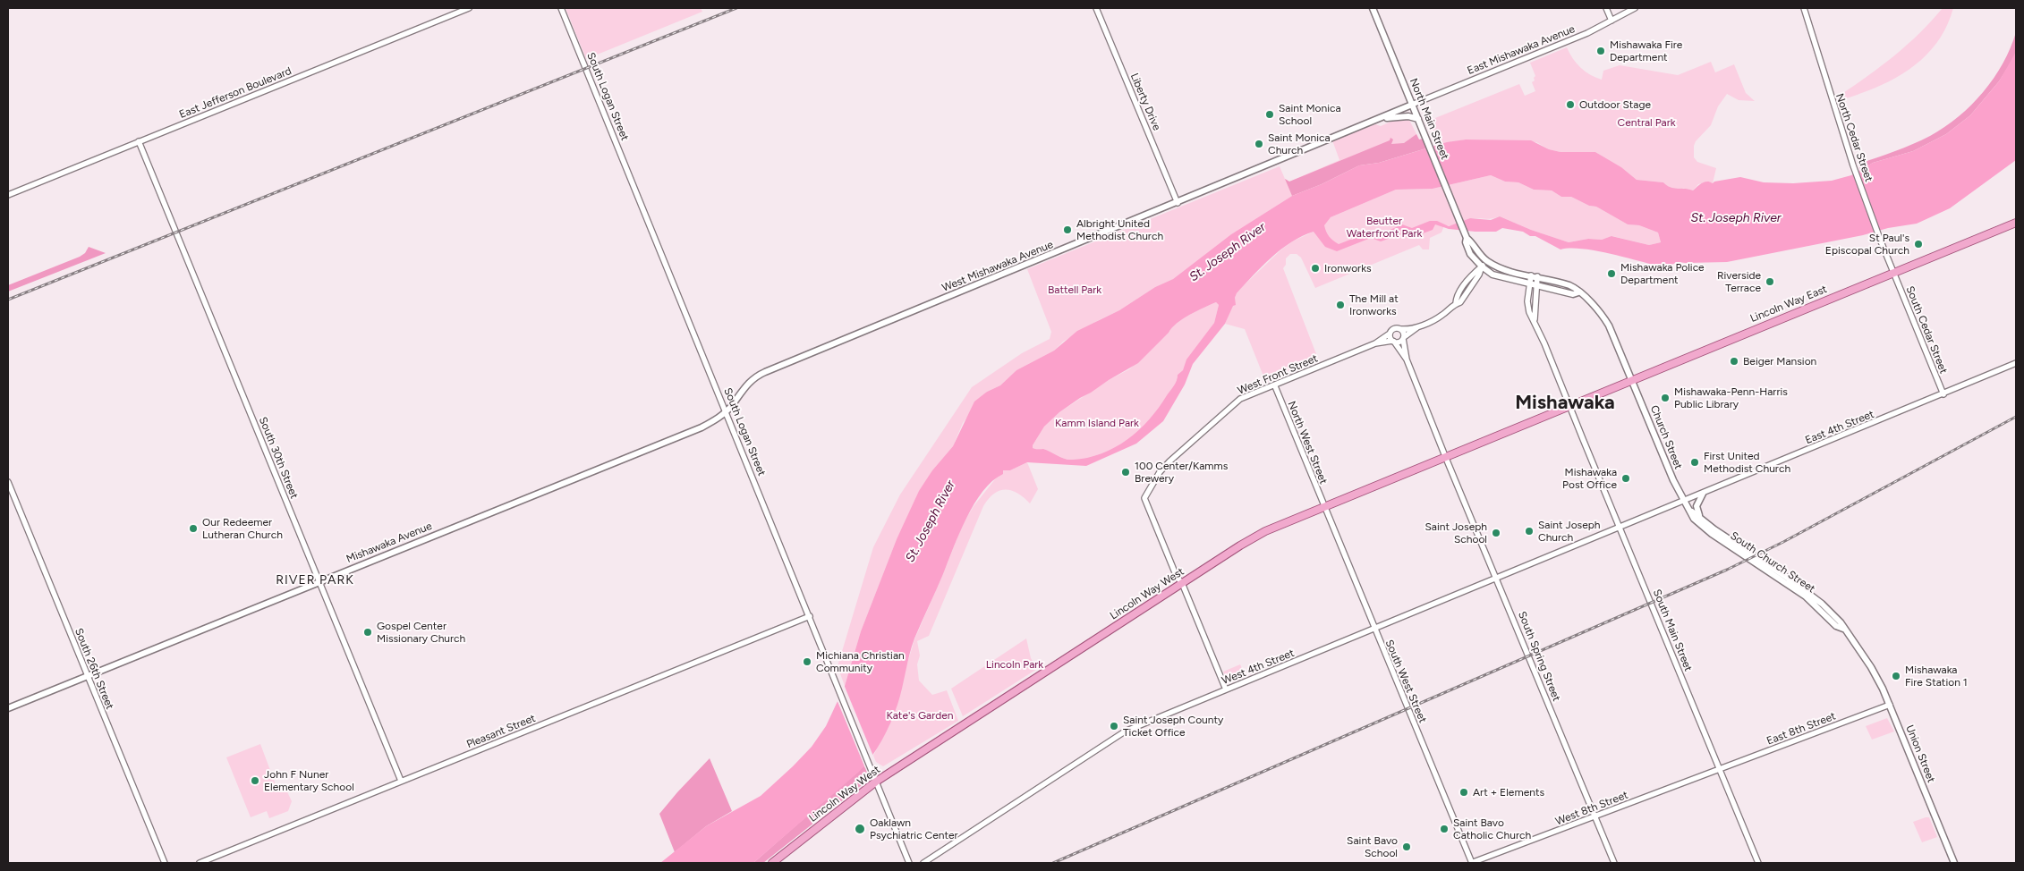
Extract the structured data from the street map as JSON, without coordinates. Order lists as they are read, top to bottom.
{
  "streets": {
    "main road": [
      "North Main Street",
      "West Mishawaka Avenue",
      "Lincoln Way East",
      "Church Street",
      "Mishawaka Avenue",
      "South Church Street",
      "Lincoln Way West",
      "Union Street"
    ],
    "street": [
      "East Mishawaka Avenue",
      "East Jefferson Boulevard",
      "South Logan Street",
      "Liberty Drive",
      "North Cedar Street",
      "South Cedar Street",
      "West Front Street",
      "East 4th Street",
      "North West Street",
      "South 30th Street",
      "South Main Street",
      "South Spring Street",
      "West 4th Street",
      "South 26th Street",
      "South West Street",
      "East 8th Street",
      "Pleasant Street",
      "West 8th Street"
    ]
  },
  "crossings": [
    ["East Mishawaka Avenue", "North Main Street"],
    ["East Mishawaka Avenue", "West Mishawaka Avenue"],
    ["East Jefferson Boulevard", "South 30th Street"],
    ["South Logan Street", "West Mishawaka Avenue"],
    ["South Logan Street", "Mishawaka Avenue"],
    ["South Logan Street", "Lincoln Way West"],
    ["South Logan Street", "Pleasant Street"],
    ["Liberty Drive", "West Mishawaka Avenue"],
    ["North Main Street", "West Mishawaka Avenue"],
    ["North Main Street", "Church Street"],
    ["North Cedar Street", "Lincoln Way East"],
    ["North Cedar Street", "South Cedar Street"],
    ["West Mishawaka Avenue", "Mishawaka Avenue"],
    ["Lincoln Way East", "South Cedar Street"],
    ["Lincoln Way East", "Church Street"],
    ["Lincoln Way East", "Lincoln Way West"],
    ["Lincoln Way East", "South Main Street"],
    ["South Cedar Street", "East 4th Street"],
    ["West Front Street", "North West Street"],
    ["West Front Street", "Lincoln Way West"],
    ["East 4th Street", "Church Street"],
    ["East 4th Street", "South Church Street"],
    ["East 4th Street", "South Main Street"],
    ["East 4th Street", "West 4th Street"],
    ["Church Street", "South Church Street"],
    ["North West Street", "Lincoln Way West"],
    ["North West Street", "South West Street"],
    ["South 30th Street", "Mishawaka Avenue"],
    ["South 30th Street", "Pleasant Street"],
    ["Mishawaka Avenue", "South 26th Street"],
    ["South Church Street", "Union Street"],
    ["Lincoln Way West", "South Main Street"],
    ["Lincoln Way West", "South Spring Street"],
    ["Lincoln Way West", "South West Street"],
    ["South Main Street", "West 4th Street"],
    ["South Main Street", "East 8th Street"],
    ["South Main Street", "West 8th Street"],
    ["South Spring Street", "West 4th Street"],
    ["South Spring Street", "West 8th Street"],
    ["West 4th Street", "South West Street"],
    ["South West Street", "West 8th Street"],
    ["East 8th Street", "Union Street"],
    ["East 8th Street", "West 8th Street"]
  ],
  "districts": ["Mishawaka", "RIVER PARK"],
  "water": ["St. Joseph River"],
  "parks": [
    "Central Park",
    "Beutter Waterfront Park",
    "Battell Park",
    "Kamm Island Park",
    "Lincoln Park",
    "Kate's Garden"
  ],
  "places": [
    "Mishawaka Fire Department",
    "Outdoor Stage",
    "Saint Monica School",
    "Saint Monica Church",
    "Albright United Methodist Church",
    "St Paul's Episcopal Church",
    "Ironworks",
    "Mishawaka Police Department",
    "Riverside Terrace",
    "The Mill at Ironworks",
    "Beiger Mansion",
    "Mishawaka-Penn-Harris Public Library",
    "First United Methodist Church",
    "100 Center/Kamms Brewery",
    "Mishawaka Post Office",
    "Our Redeemer Lutheran Church",
    "Saint Joseph Church",
    "Saint Joseph School",
    "Gospel Center Missionary Church",
    "Michiana Christian Community",
    "Mishawaka Fire Station 1",
    "Saint Joseph County Ticket Office",
    "John F Nuner Elementary School",
    "Art + Elements",
    "Oaklawn Psychiatric Center",
    "Saint Bavo Catholic Church",
    "Saint Bavo School"
  ]
}
